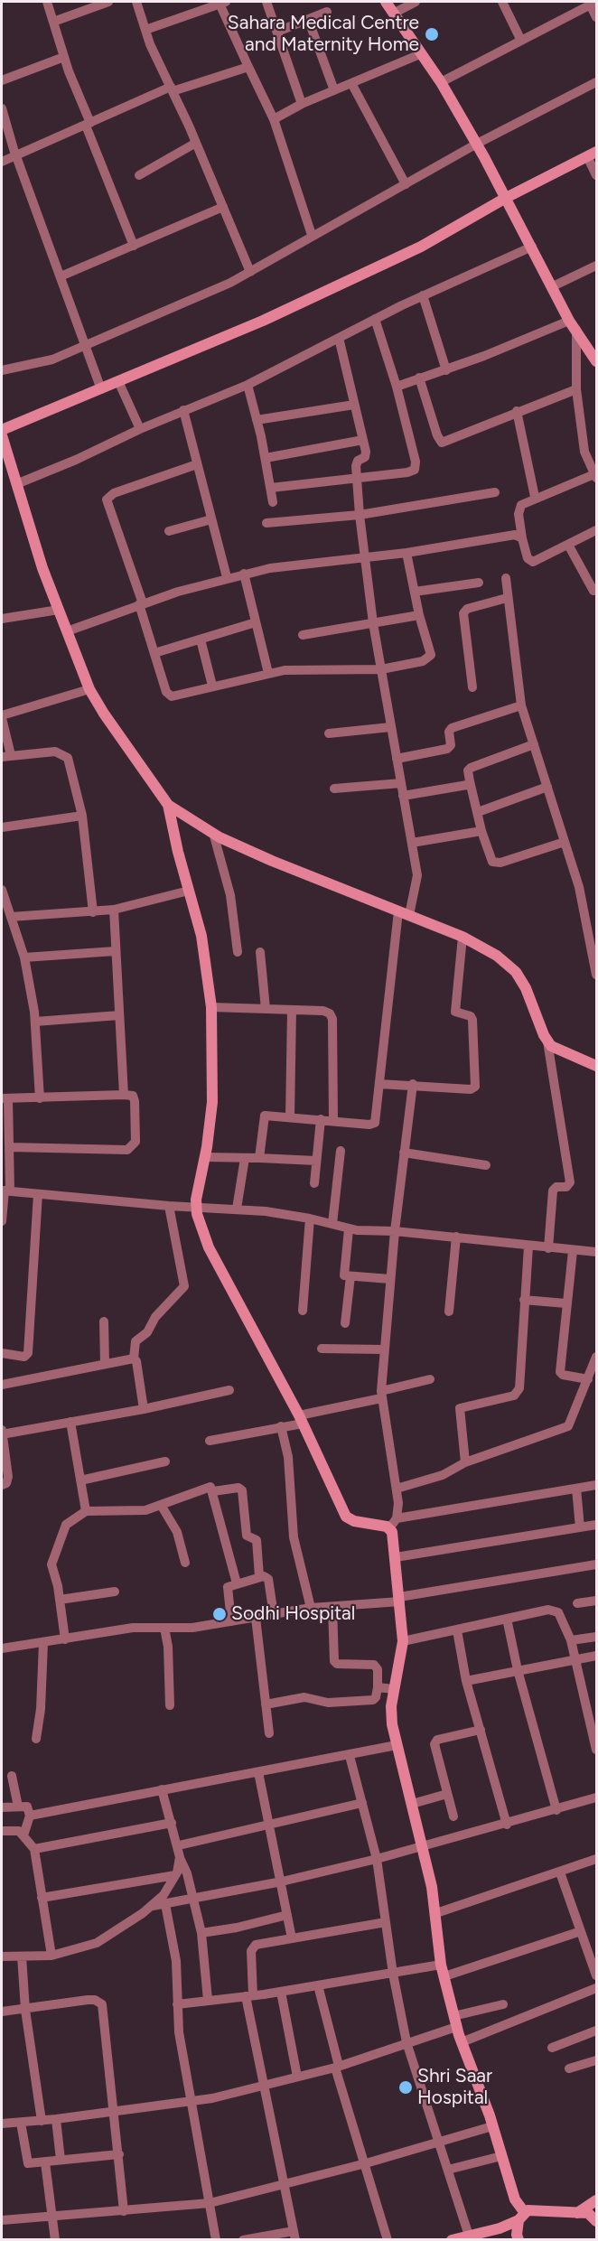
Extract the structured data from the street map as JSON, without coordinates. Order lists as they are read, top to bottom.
{
  "places": ["Sahara Medical Centre and Maternity Home", "Sodhi Hospital", "Shri Saar Hospital"]
}
